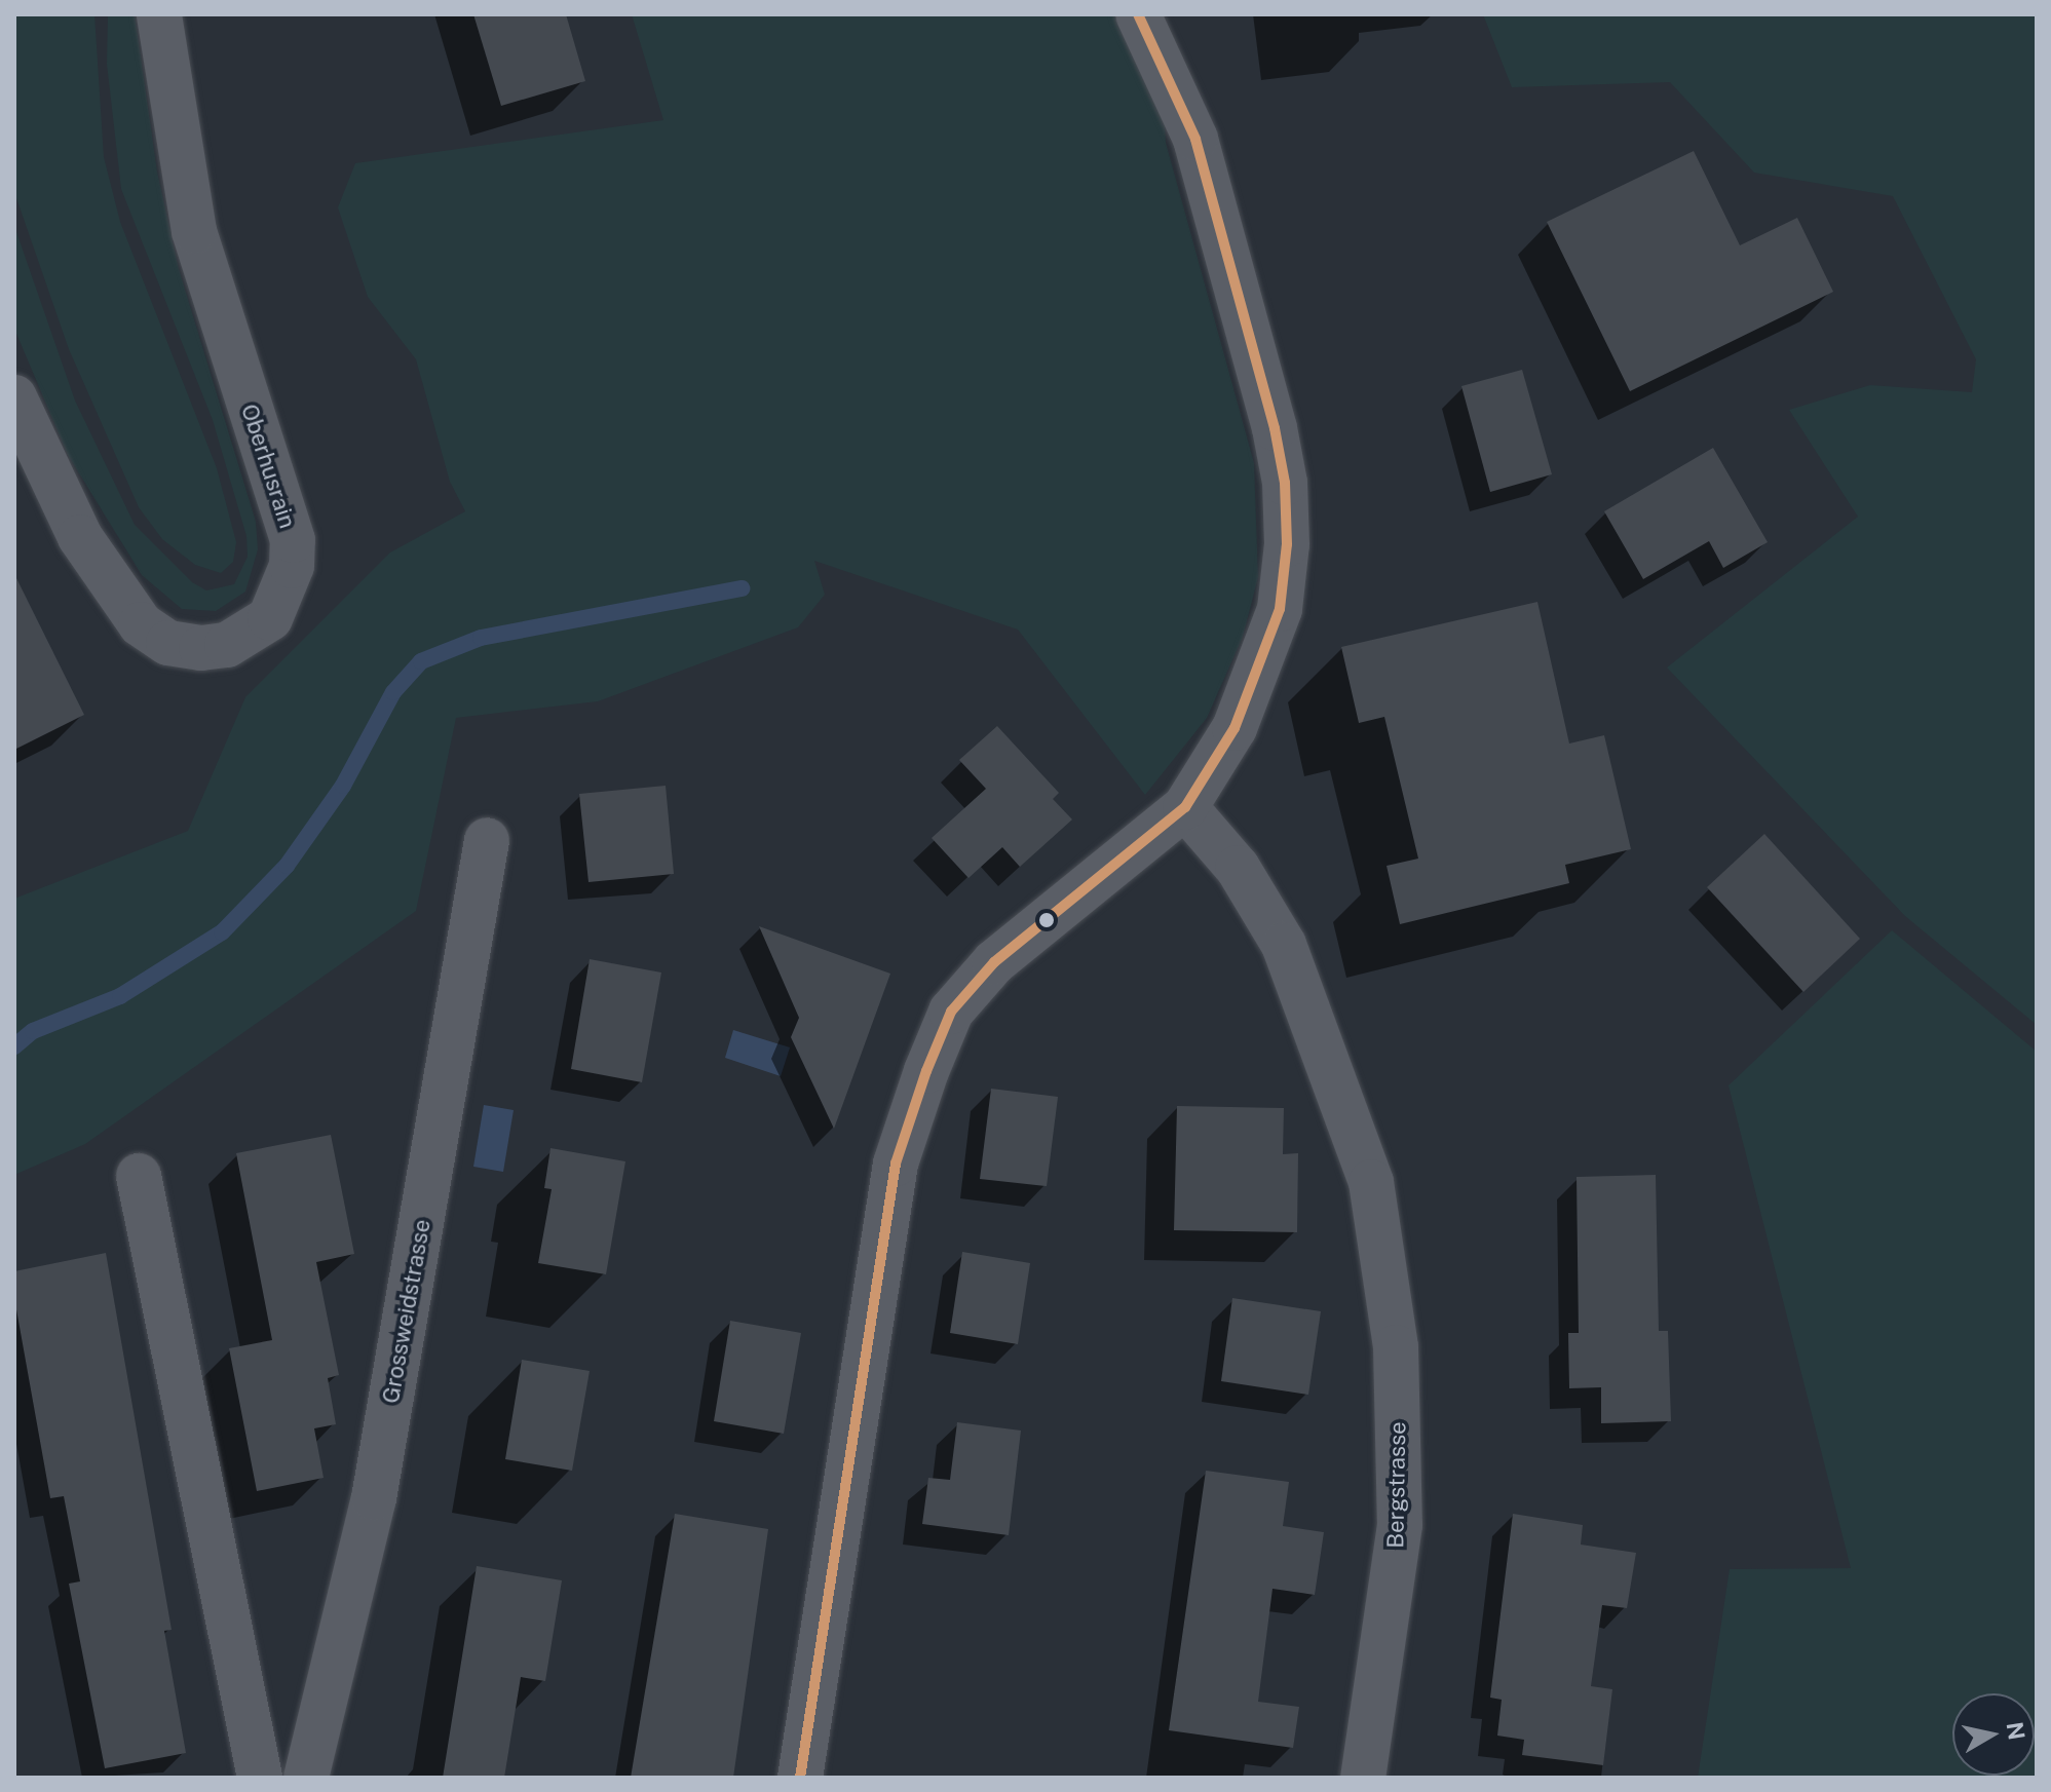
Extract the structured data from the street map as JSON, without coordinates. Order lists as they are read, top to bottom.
{
  "streets": {
    "street": ["Oberhusrain", "Grossweidstrasse", "Bergstrasse"]
  },
  "north": "right"
}
